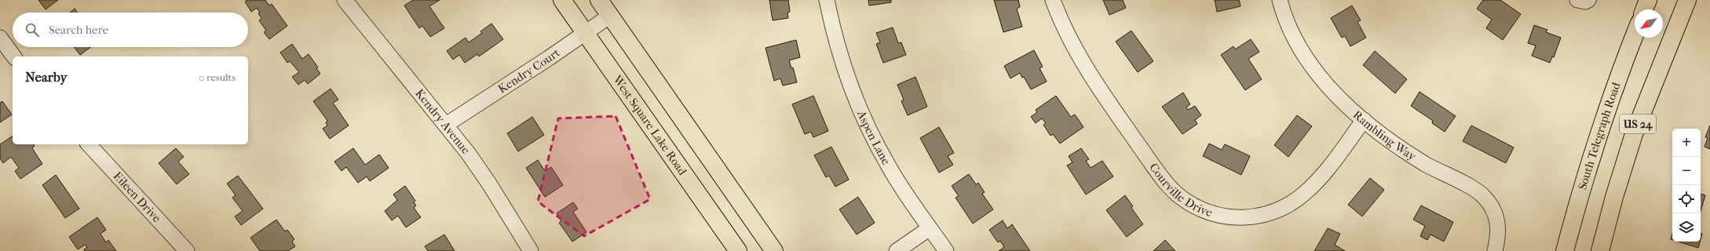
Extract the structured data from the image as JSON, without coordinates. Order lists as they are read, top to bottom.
{
  "streets": {
    "highway": ["US 24", "West Square Lake Road", "South Telegraph Road"],
    "street": [
      "Kendry Court",
      "Kendry Avenue",
      "Rambling Way",
      "Aspen Lane",
      "Courville Drive",
      "Eileen Drive"
    ]
  },
  "crossings": [
    ["Kendry Court", "Kendry Avenue"],
    ["Kendry Court", "West Square Lake Road"],
    ["Rambling Way", "Courville Drive"]
  ],
  "north": "bottom left",
  "page": {
    "search": "Search here",
    "heading": ["Nearby", "0 results"],
    "map_buttons": ["+", "−"]
  }
}
